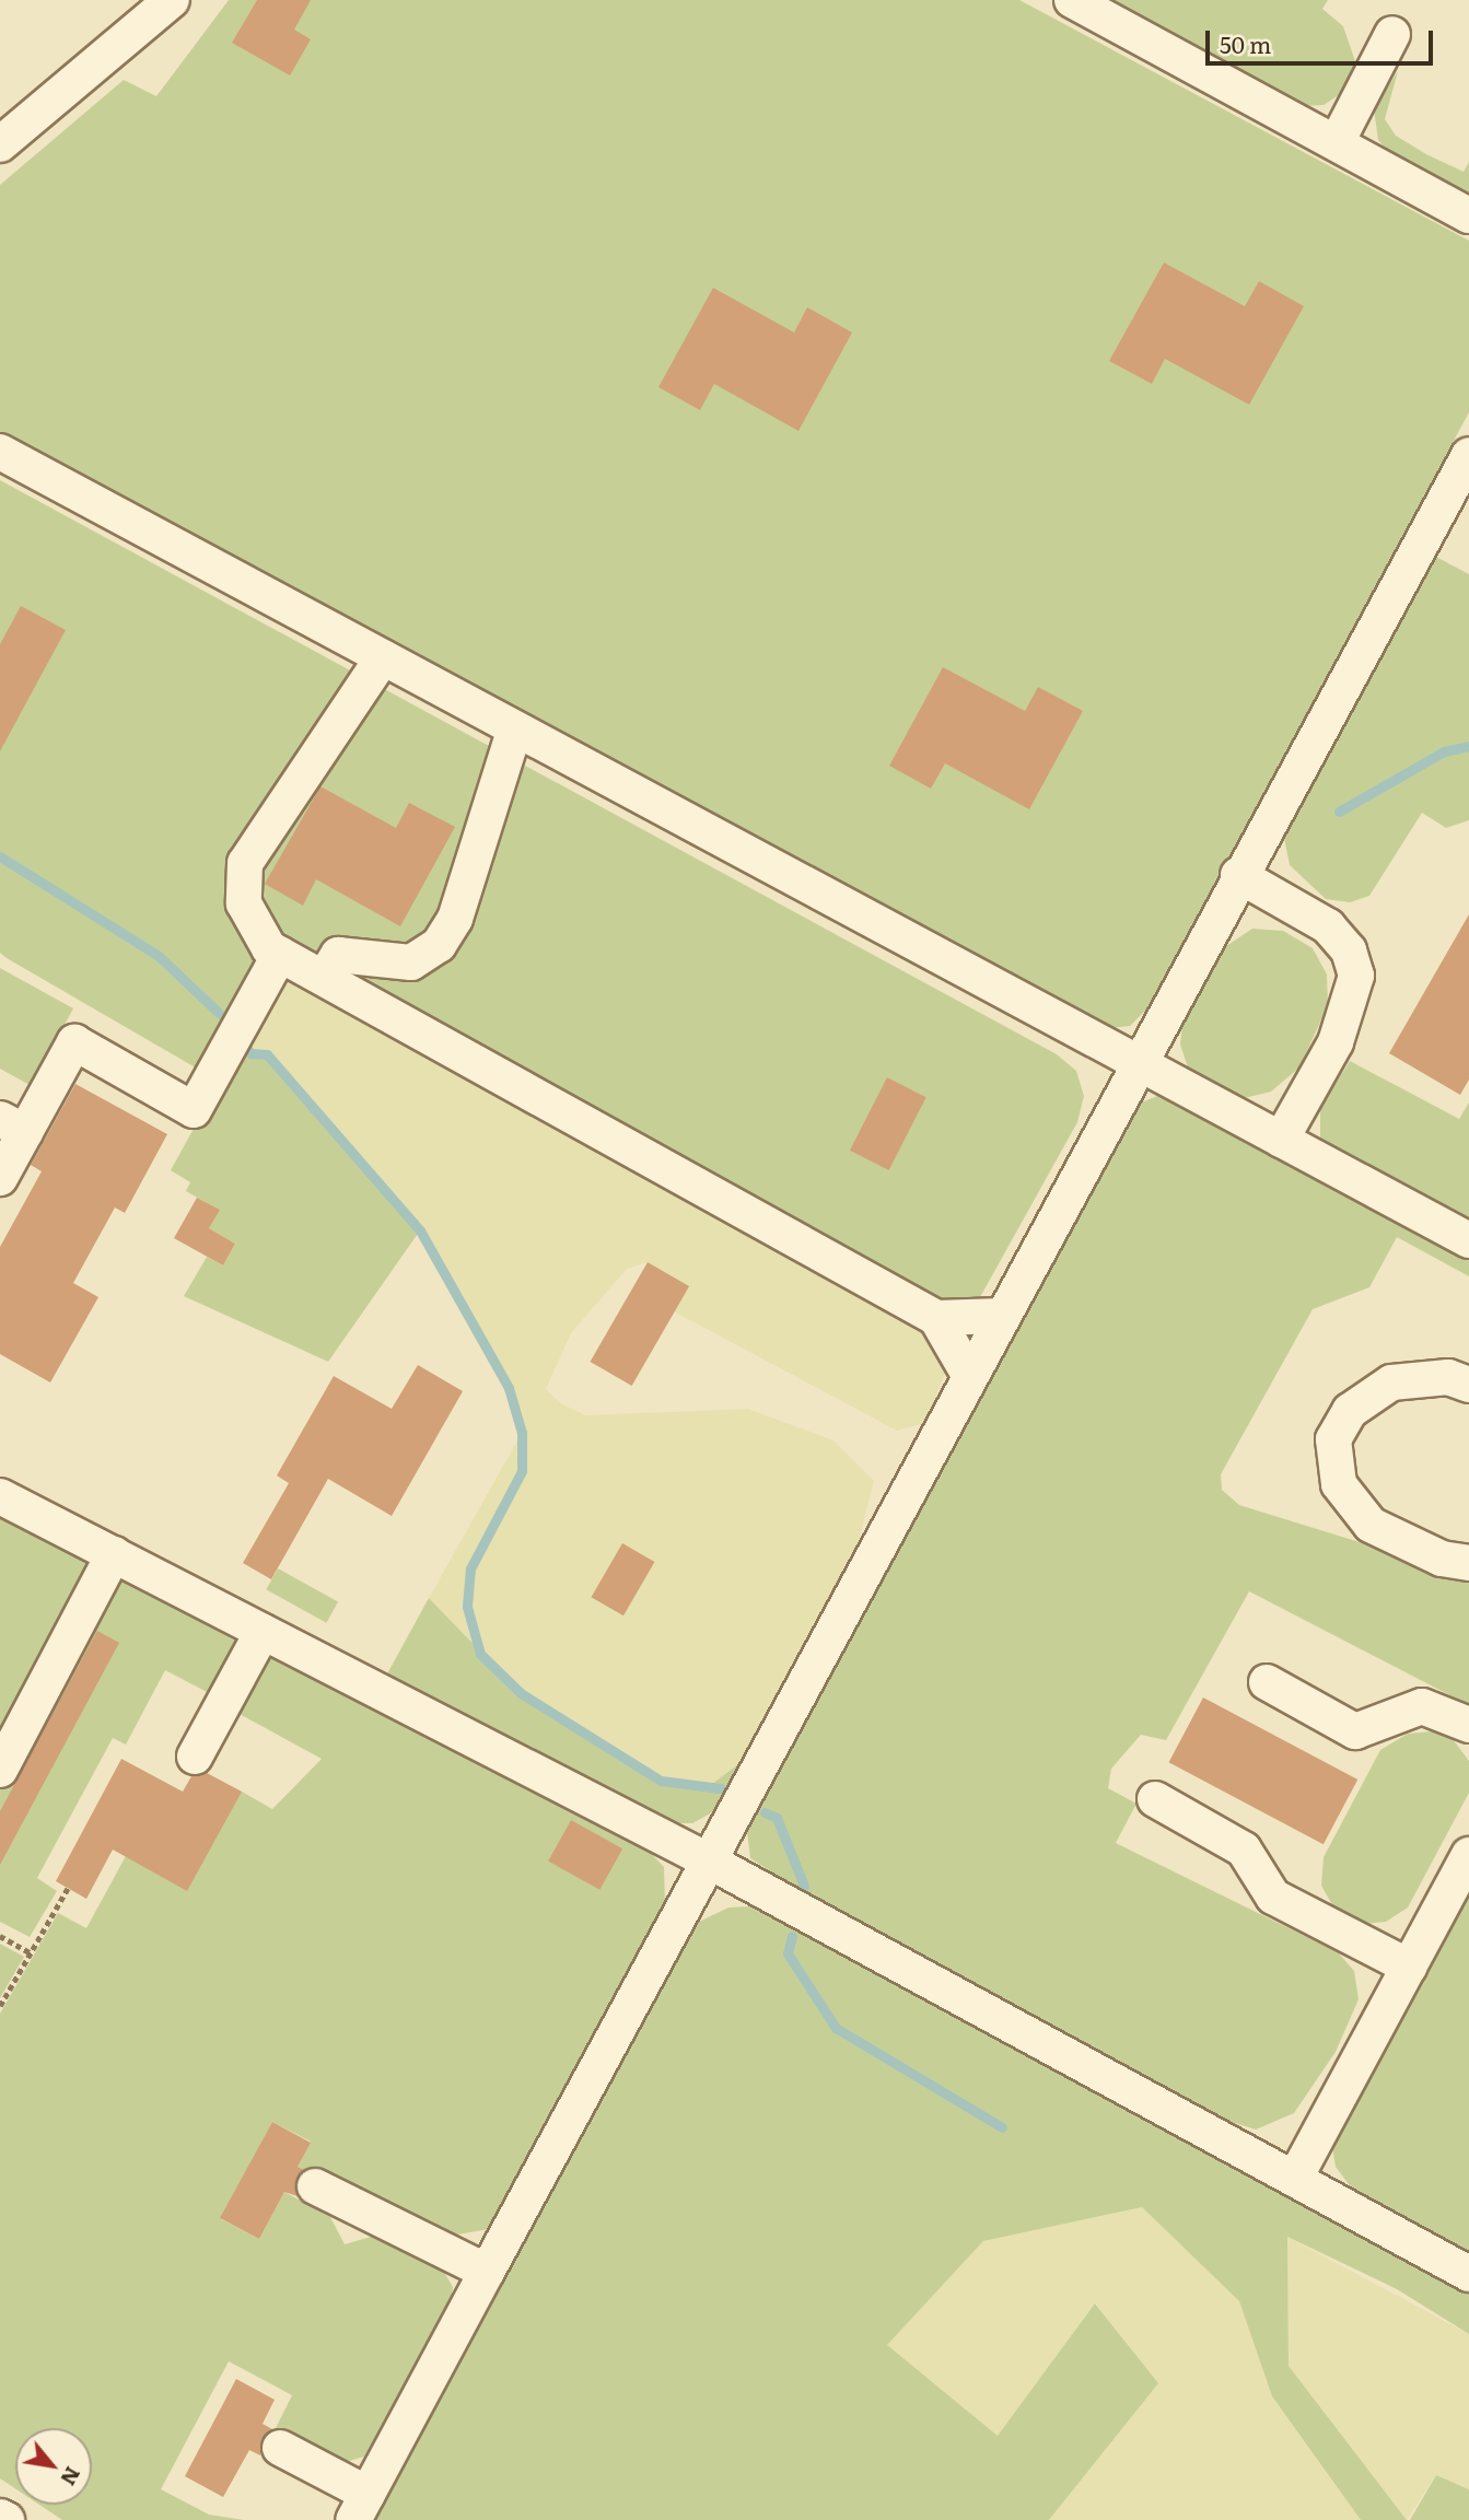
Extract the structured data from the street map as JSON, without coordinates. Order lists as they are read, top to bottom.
{
  "scale_bar": "50 m",
  "north": "bottom right"
}
